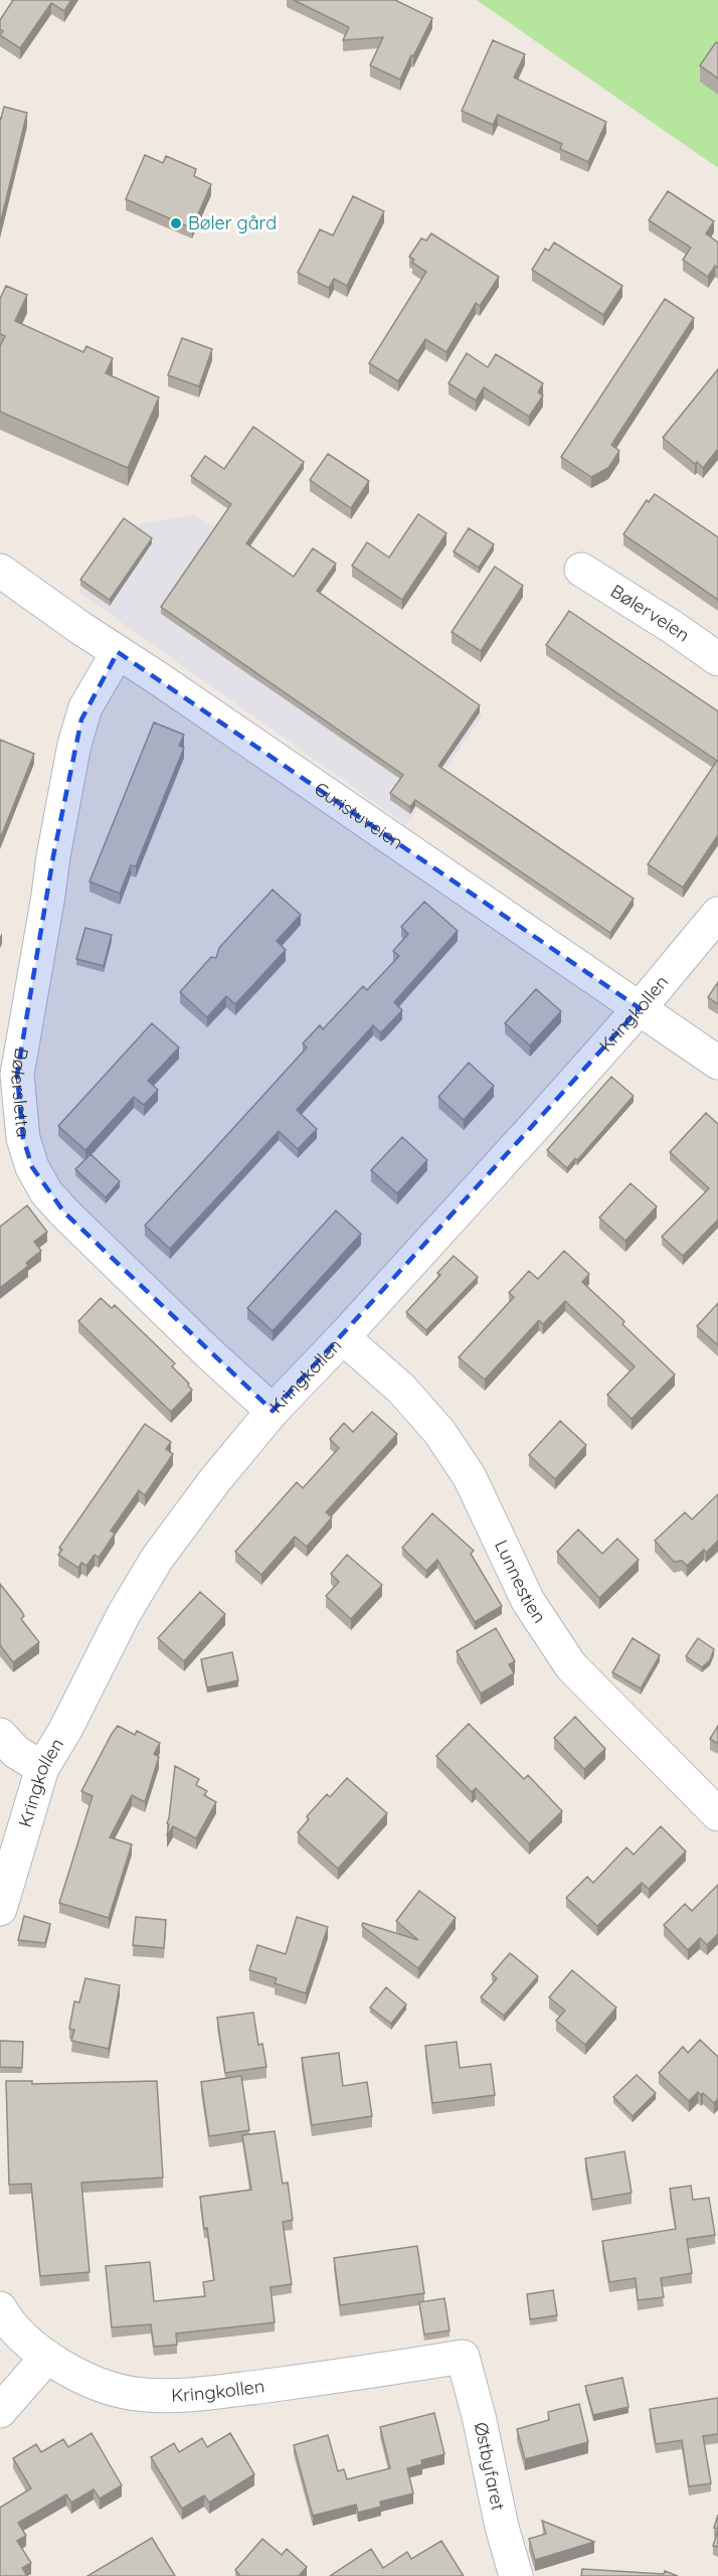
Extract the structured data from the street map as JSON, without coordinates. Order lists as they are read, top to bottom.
{
  "streets": {
    "street": [
      "Bølerveien",
      "Guristuveien",
      "Kringkollen",
      "Bølersletta",
      "Lunnestien",
      "Østbyfaret"
    ]
  },
  "crossings": [
    ["Guristuveien", "Kringkollen"],
    ["Guristuveien", "Bølersletta"],
    ["Kringkollen", "Bølersletta"],
    ["Kringkollen", "Lunnestien"],
    ["Kringkollen", "Østbyfaret"]
  ],
  "places": ["Bøler gård"]
}
